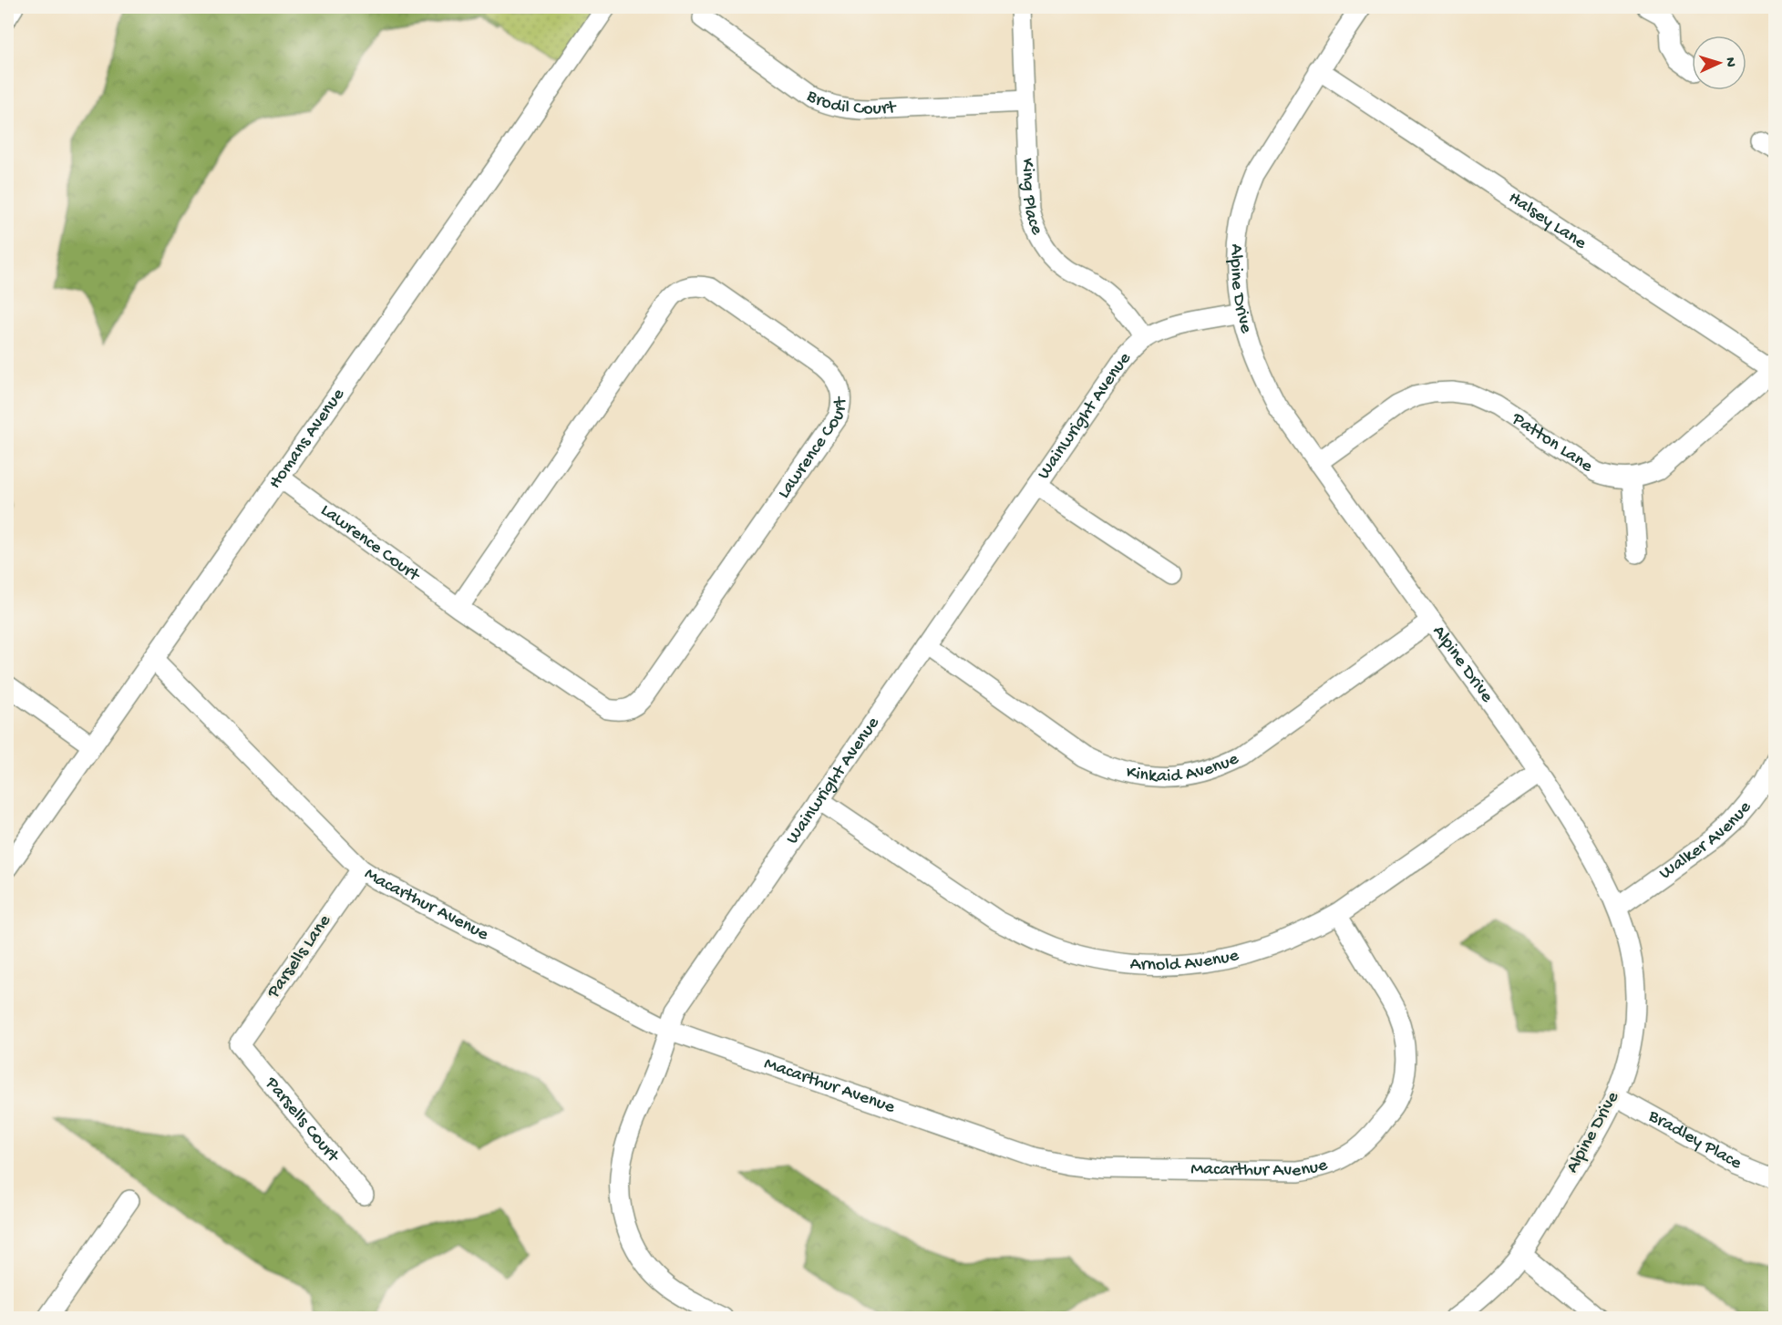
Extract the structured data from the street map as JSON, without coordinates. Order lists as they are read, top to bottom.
{
  "streets": {
    "street": [
      "Brodil Court",
      "King Place",
      "Halsey Lane",
      "Alpine Drive",
      "Wainwright Avenue",
      "Homans Avenue",
      "Patton Lane",
      "Lawrence Court",
      "Kinkaid Avenue",
      "Walker Avenue",
      "Macarthur Avenue",
      "Parsells Lane",
      "Arnold Avenue",
      "Parsells Court",
      "Bradley Place"
    ]
  },
  "crossings": [
    ["Brodil Court", "King Place"],
    ["King Place", "Wainwright Avenue"],
    ["Halsey Lane", "Alpine Drive"],
    ["Halsey Lane", "Patton Lane"],
    ["Alpine Drive", "Wainwright Avenue"],
    ["Alpine Drive", "Patton Lane"],
    ["Alpine Drive", "Kinkaid Avenue"],
    ["Alpine Drive", "Walker Avenue"],
    ["Alpine Drive", "Arnold Avenue"],
    ["Alpine Drive", "Bradley Place"],
    ["Wainwright Avenue", "Kinkaid Avenue"],
    ["Wainwright Avenue", "Macarthur Avenue"],
    ["Wainwright Avenue", "Arnold Avenue"],
    ["Homans Avenue", "Lawrence Court"],
    ["Homans Avenue", "Macarthur Avenue"],
    ["Macarthur Avenue", "Parsells Lane"],
    ["Macarthur Avenue", "Arnold Avenue"],
    ["Parsells Lane", "Parsells Court"]
  ],
  "north": "right"
}
